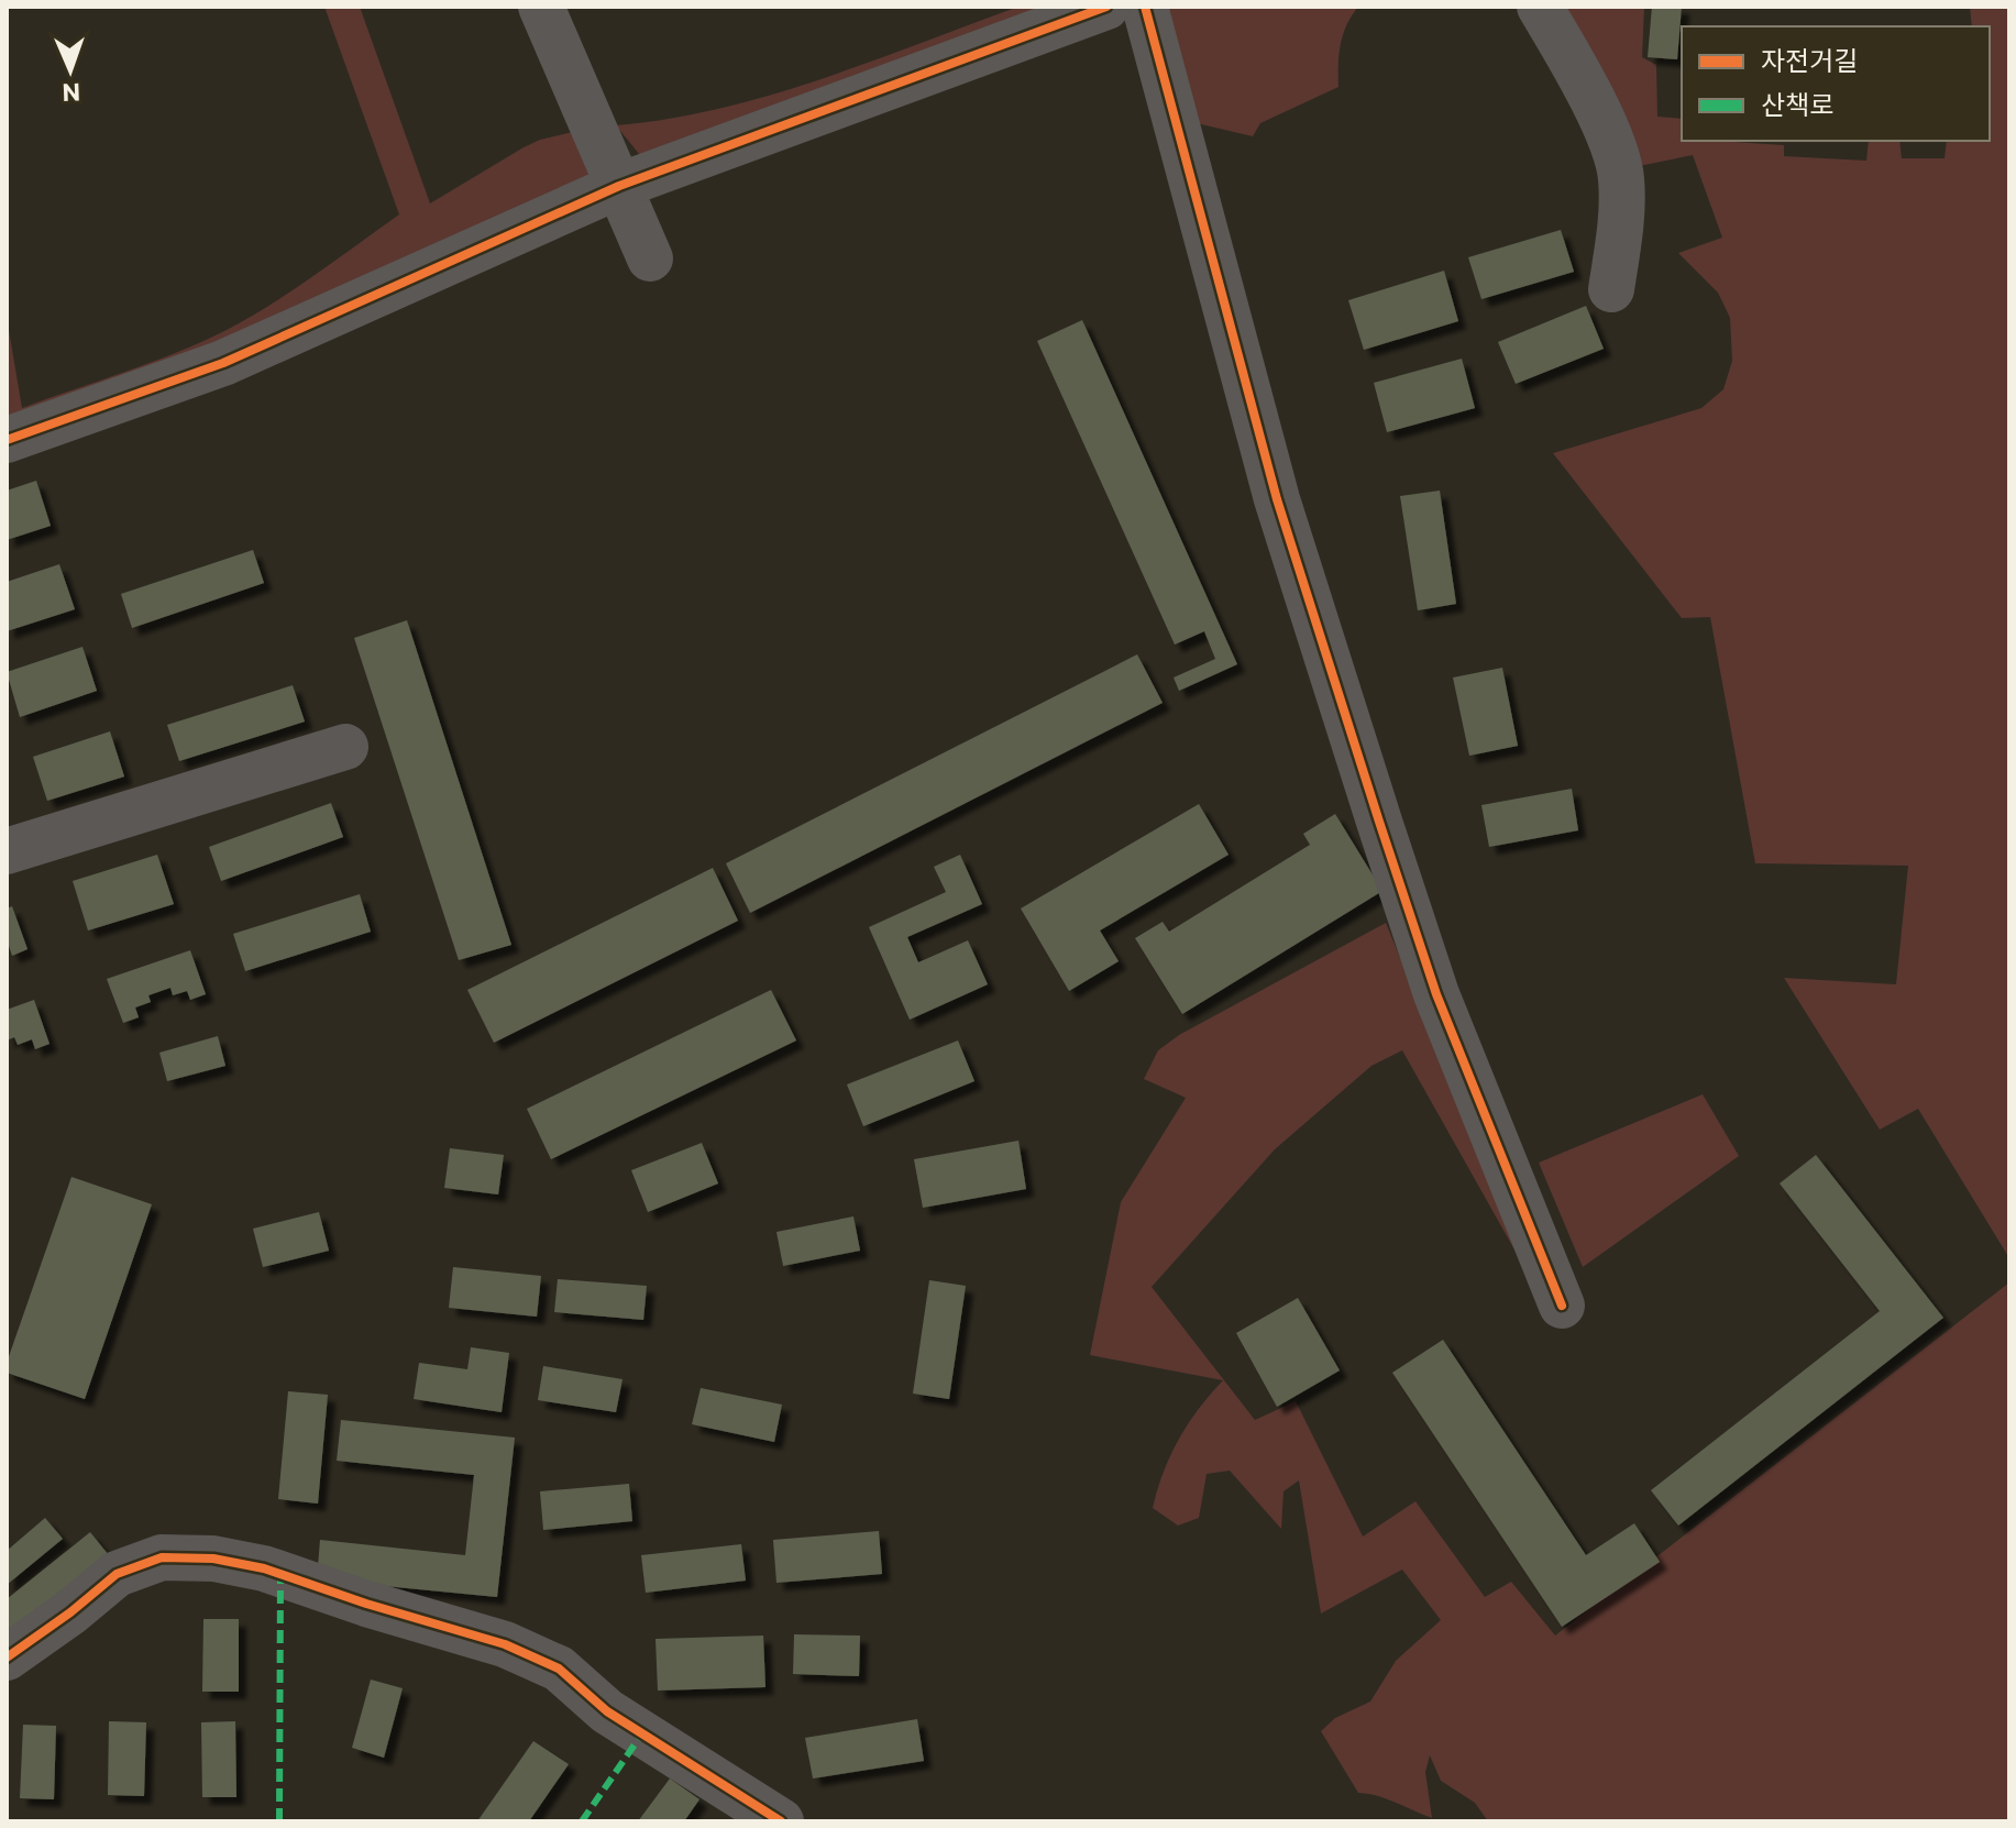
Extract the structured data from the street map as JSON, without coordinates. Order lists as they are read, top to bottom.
{
  "legend": ["자전거길", "산책로"],
  "north": "bottom"
}
